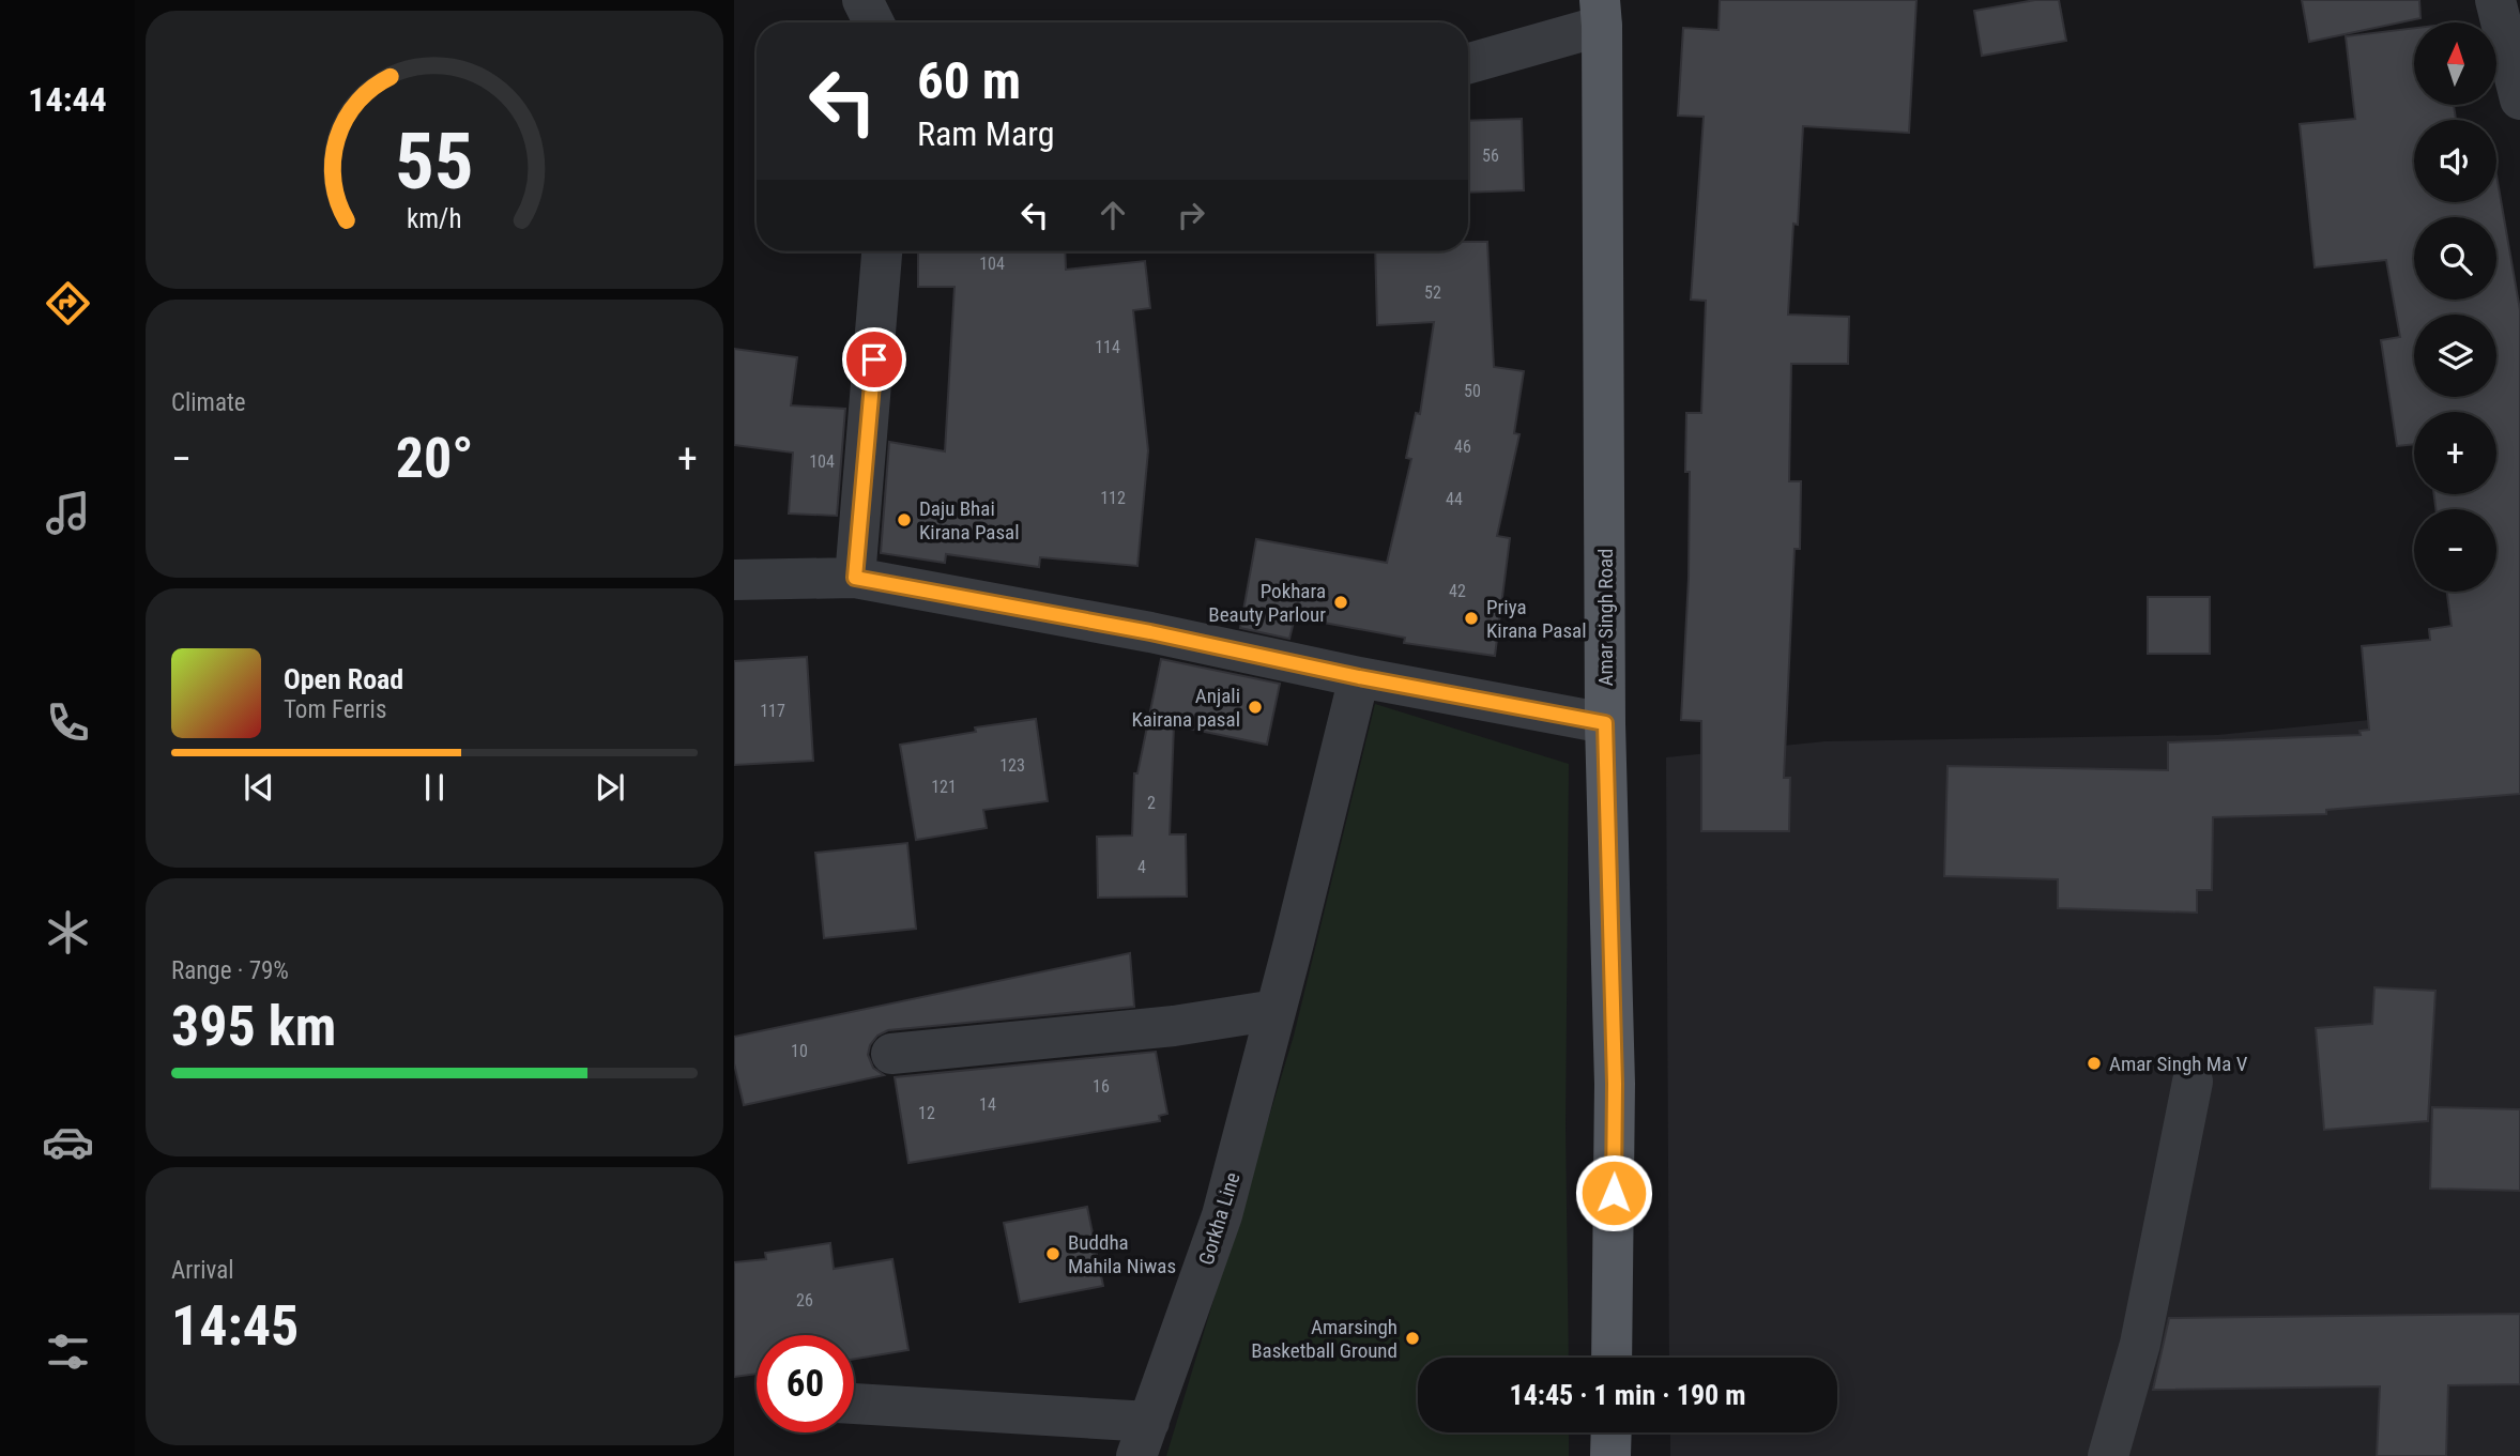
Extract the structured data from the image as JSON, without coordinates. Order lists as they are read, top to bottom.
{
  "streets": {
    "main road": ["Amar Singh Road"],
    "street": ["Gorkha Line"]
  },
  "places": [
    "Daju Bhai Kirana Pasal",
    "Pokhara Beauty Parlour",
    "Priya Kirana Pasal",
    "Anjali Kairana pasal",
    "Amar Singh Ma V",
    "Buddha Mahila Niwas",
    "Amarsingh Basketball Ground"
  ],
  "house_numbers": [
    "56",
    "104",
    "52",
    "114",
    "50",
    "46",
    "104",
    "112",
    "44",
    "42",
    "117",
    "123",
    "121",
    "2",
    "4",
    "10",
    "16",
    "14",
    "12",
    "26"
  ],
  "north": "top",
  "page": {
    "tabs": "14:44",
    "map_buttons": ["+", "−"],
    "turn": ["60 m", "Ram Marg"],
    "tile": [
      "Climate",
      ["Range · 79%", "395 km"],
      ["Arrival", "14:45"]
    ],
    "heat": ["−", "20°", "+"],
    "song": ["Open Road", "Tom Ferris"],
    "limit": "60",
    "trip": "14:45 · 1 min · 190 m",
    "gauge": ["55", "km/h"]
  }
}
